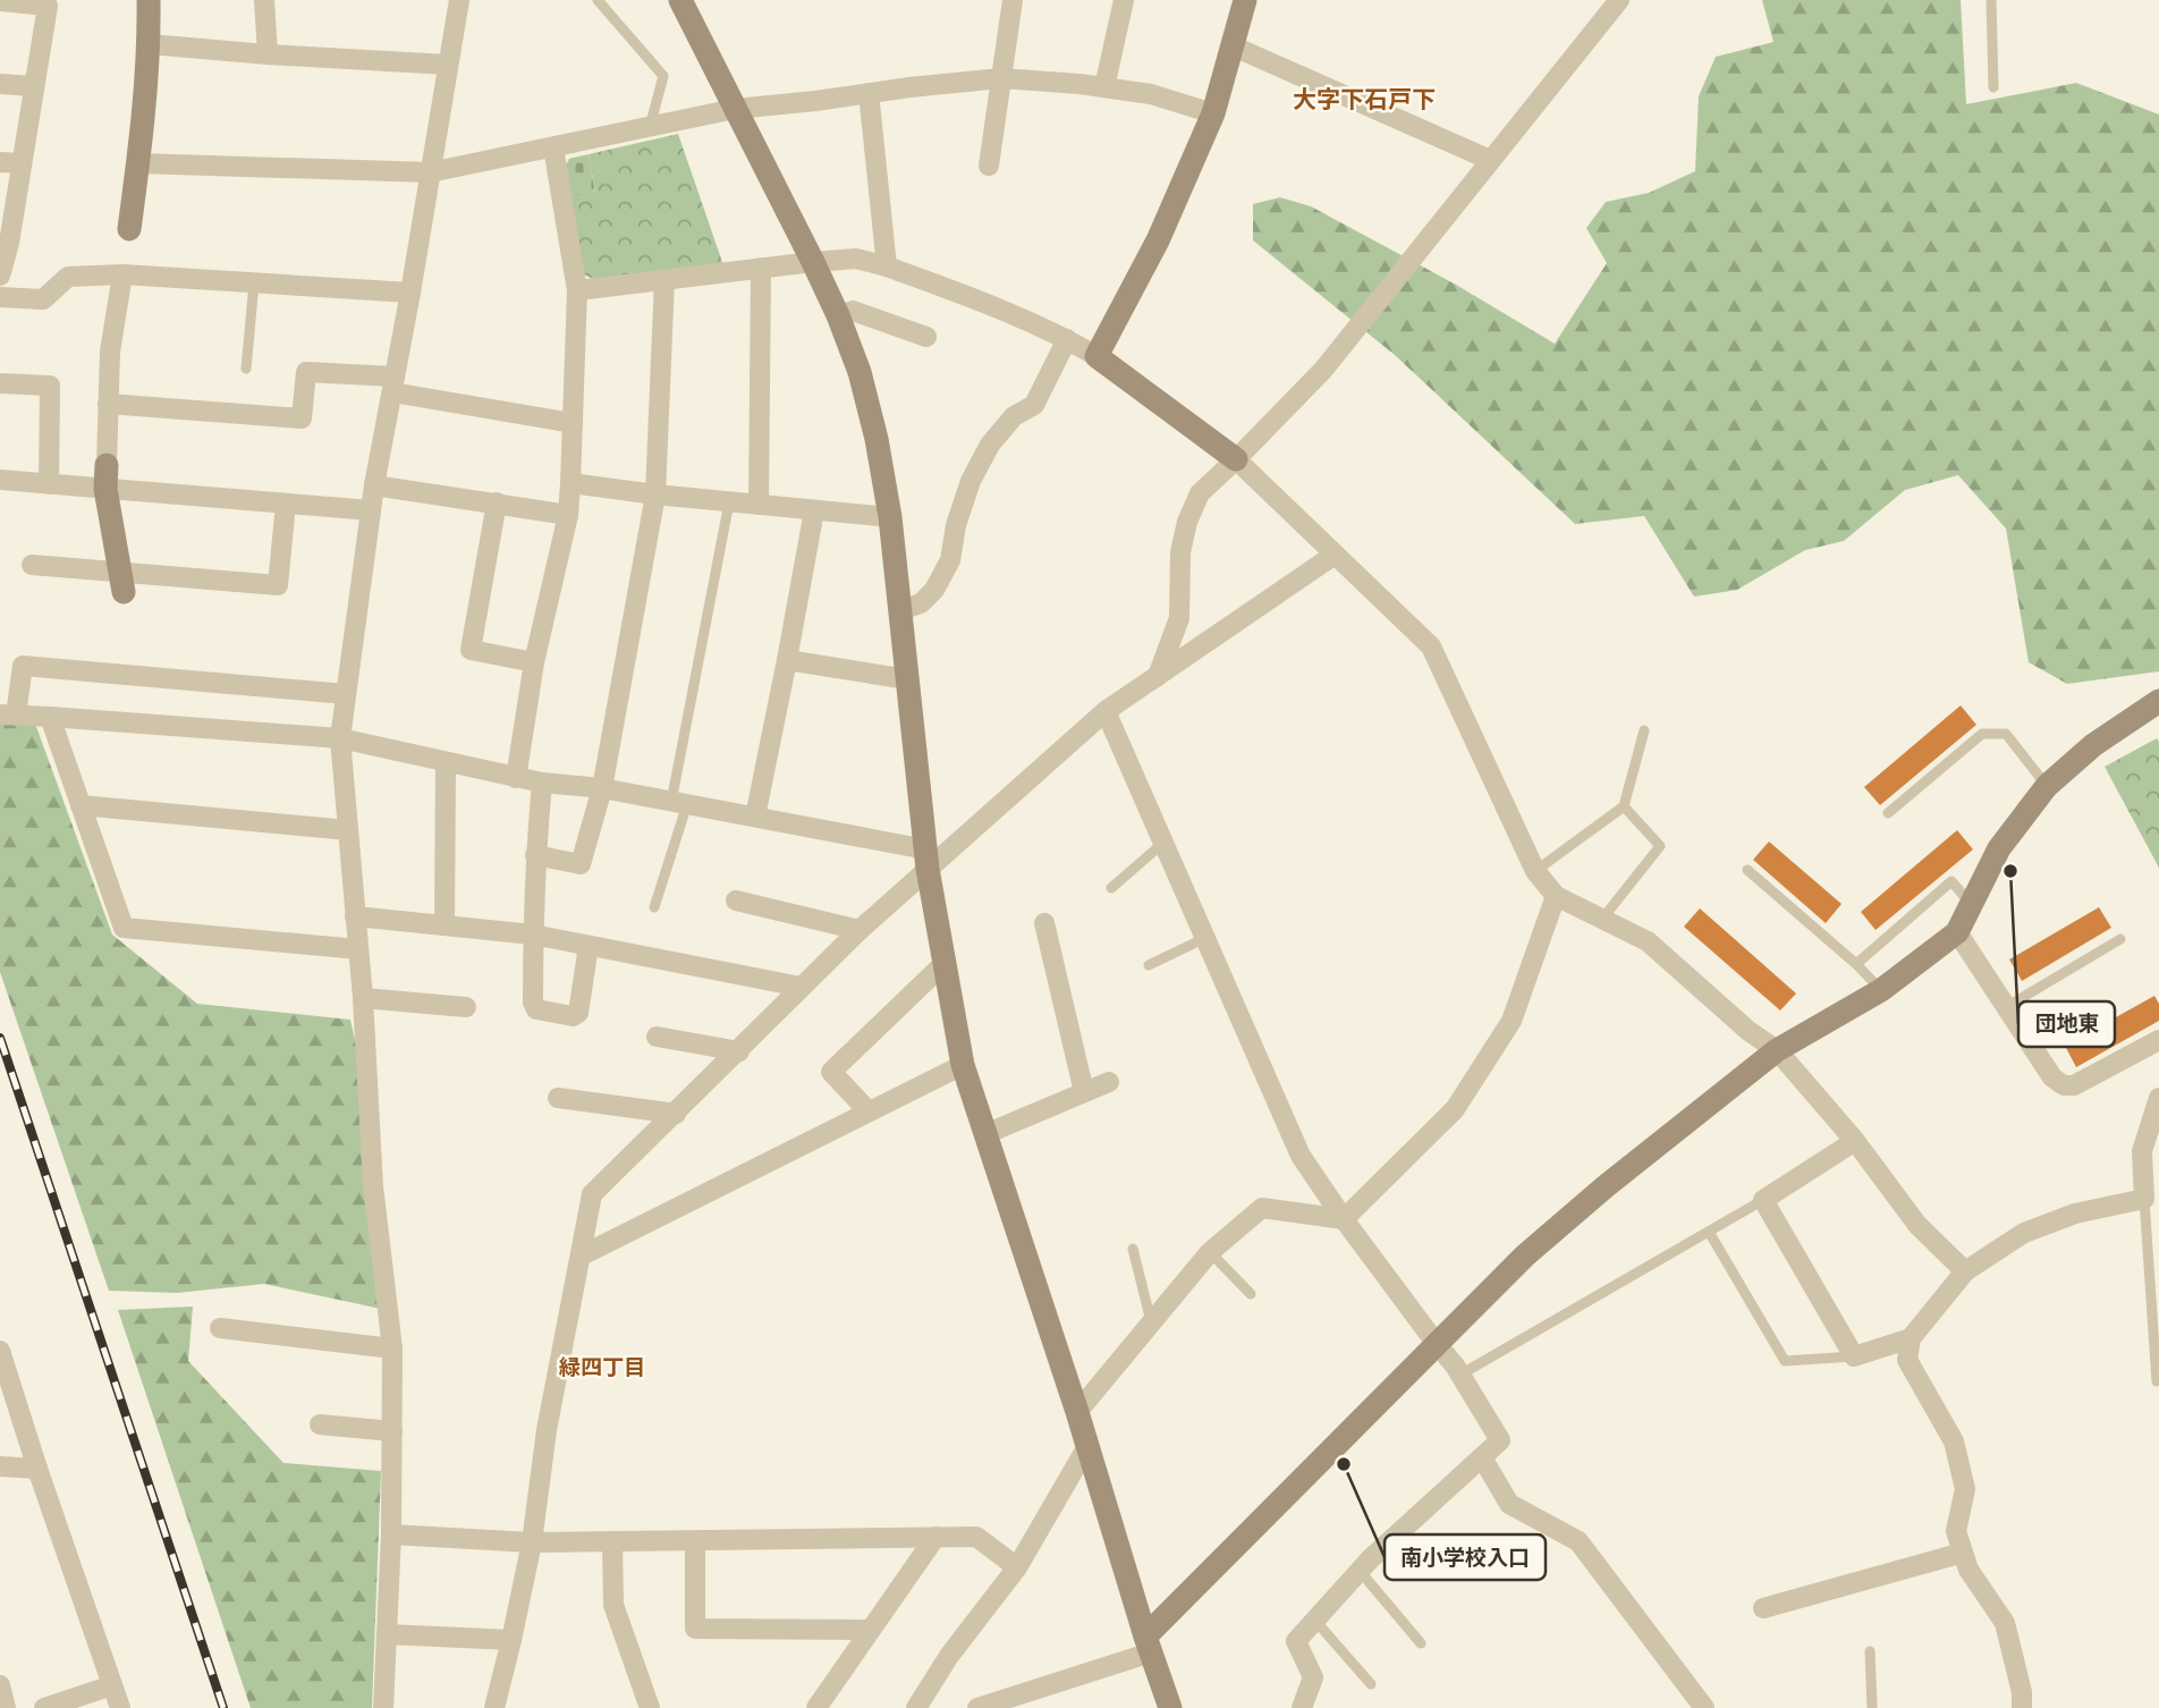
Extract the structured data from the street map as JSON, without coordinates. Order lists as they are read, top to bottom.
{
  "districts": ["大字下石戸下", "緑四丁目"],
  "places": ["団地東", "南小学校入口"]
}
